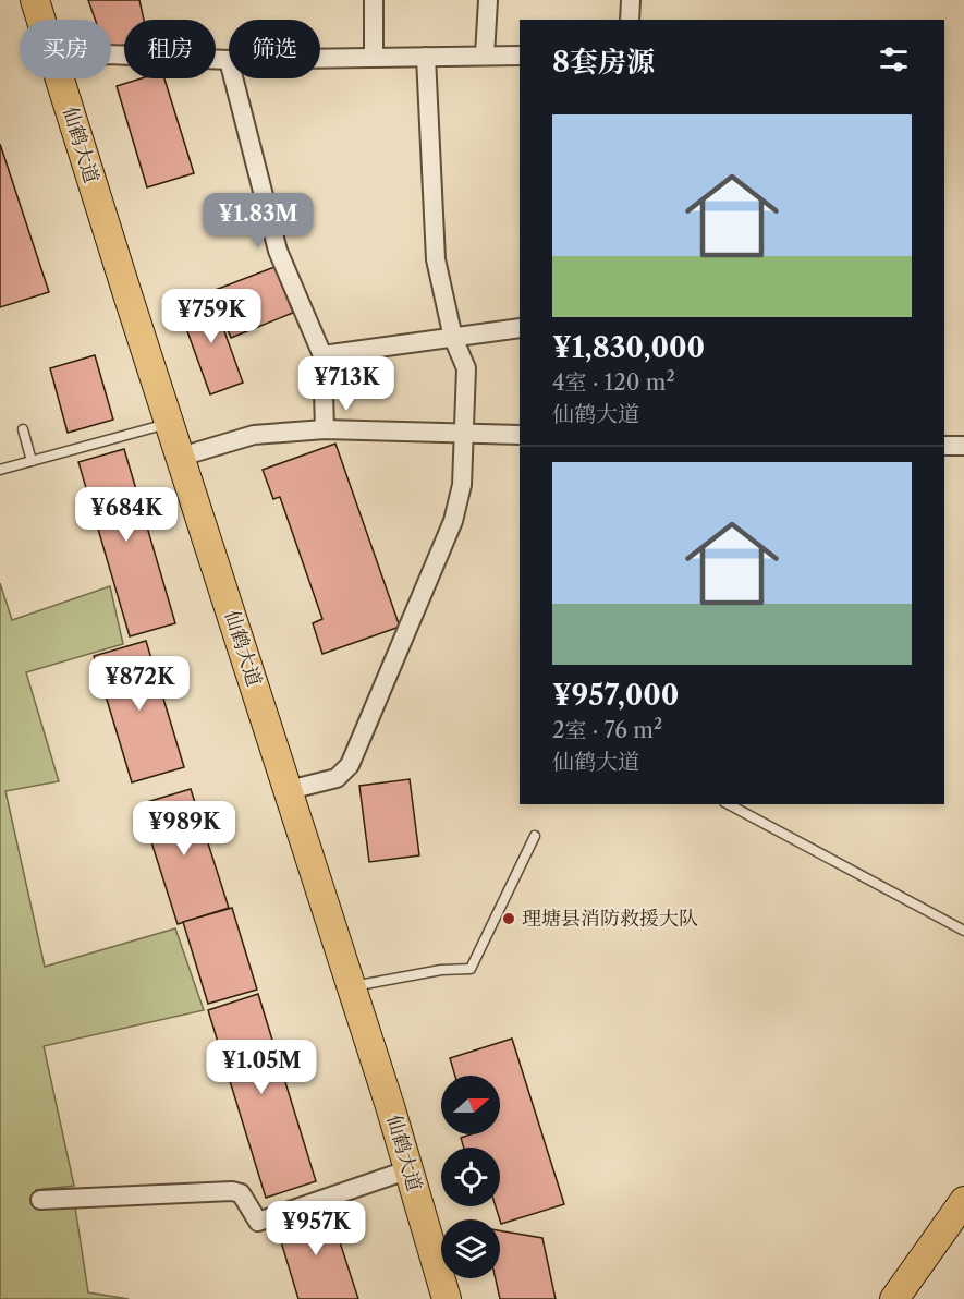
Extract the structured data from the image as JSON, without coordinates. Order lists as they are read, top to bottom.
{
  "streets": {
    "main road": ["仙鹤大道"]
  },
  "places": ["理塘县消防救援大队"],
  "north": "right",
  "page": {
    "chip": ["买房", "租房", "筛选"],
    "heading": "8套房源",
    "list": [
      {
        "name": "¥1,830,000",
        "note": "4室 · 120 m² · 仙鹤大道"
      },
      {
        "name": "¥957,000",
        "note": "2室 · 76 m² · 仙鹤大道"
      }
    ],
    "price": [
      "¥1.83M",
      "¥759K",
      "¥713K",
      "¥684K",
      "¥872K",
      "¥989K",
      "¥1.05M",
      "¥957K"
    ]
  }
}
